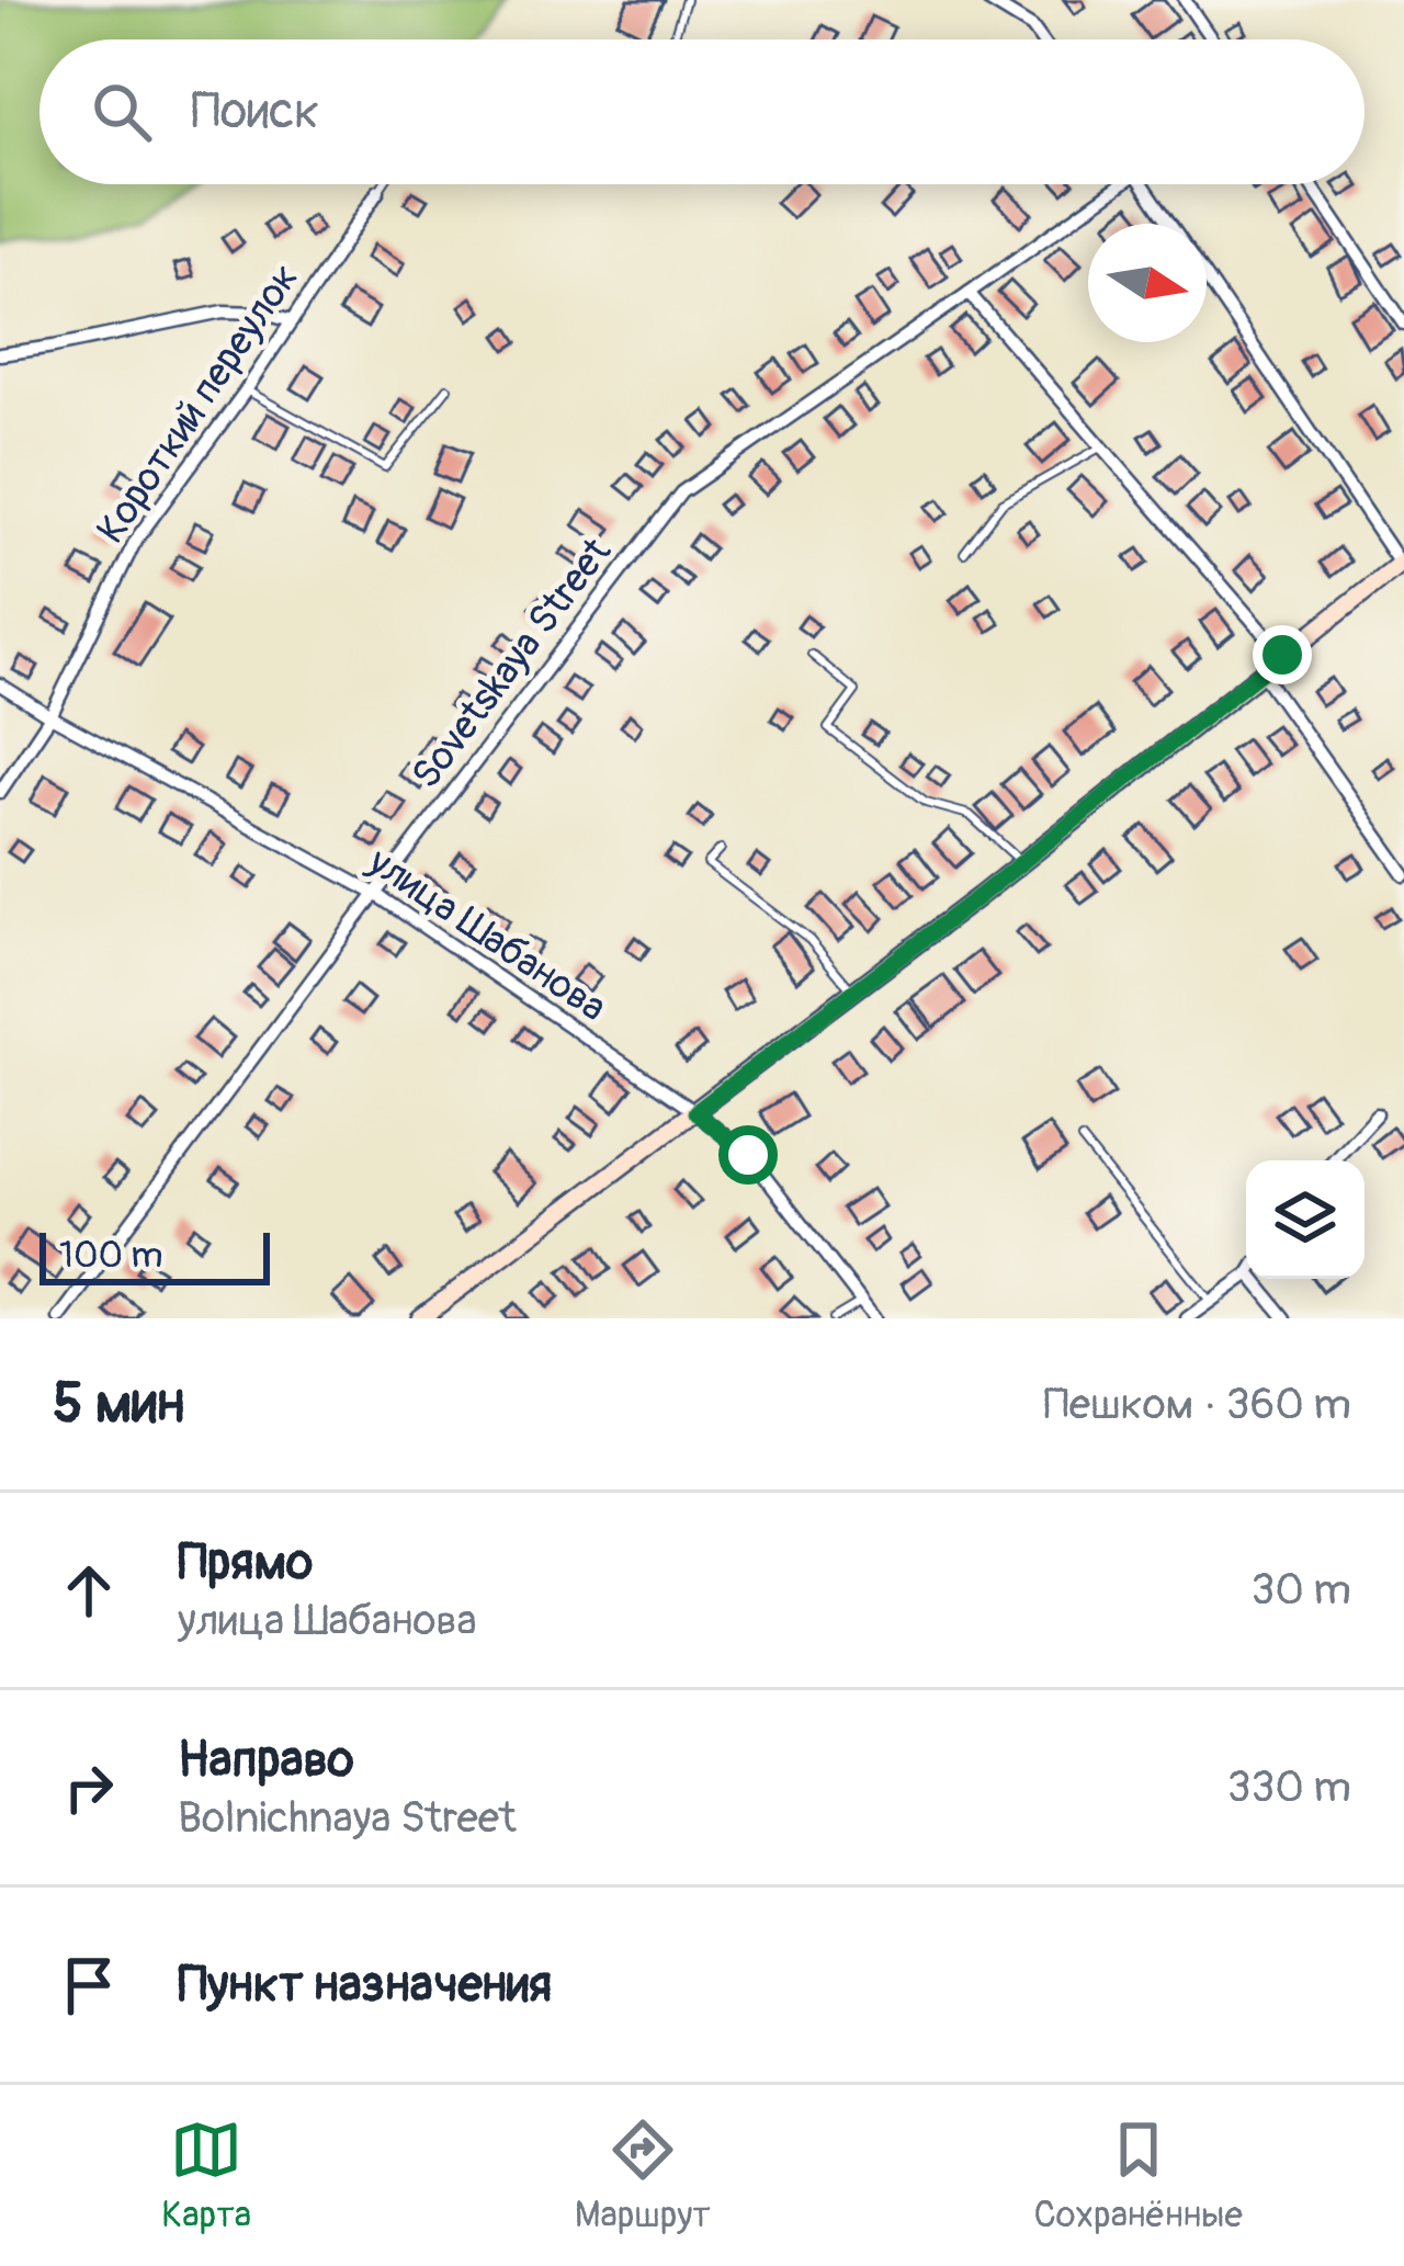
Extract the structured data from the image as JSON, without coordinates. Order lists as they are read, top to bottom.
{
  "streets": {
    "street": ["Короткий переулок", "Sovetskaya Street", "улица Шабанова"]
  },
  "crossings": [
    ["Короткий переулок", "улица Шабанова"],
    ["Sovetskaya Street", "улица Шабанова"]
  ],
  "scale_bar": "100 m",
  "north": "right",
  "page": {
    "search": "Поиск",
    "scale": "100 m",
    "heading": ["5 мин", "Пешком · 360 m"],
    "list": [
      ["Прямо", "улица Шабанова", "30 m"],
      ["Направо", "Bolnichnaya Street", "330 m"],
      "Пункт назначения"
    ],
    "nav": ["Карта", "Маршрут", "Сохранённые"]
  }
}
